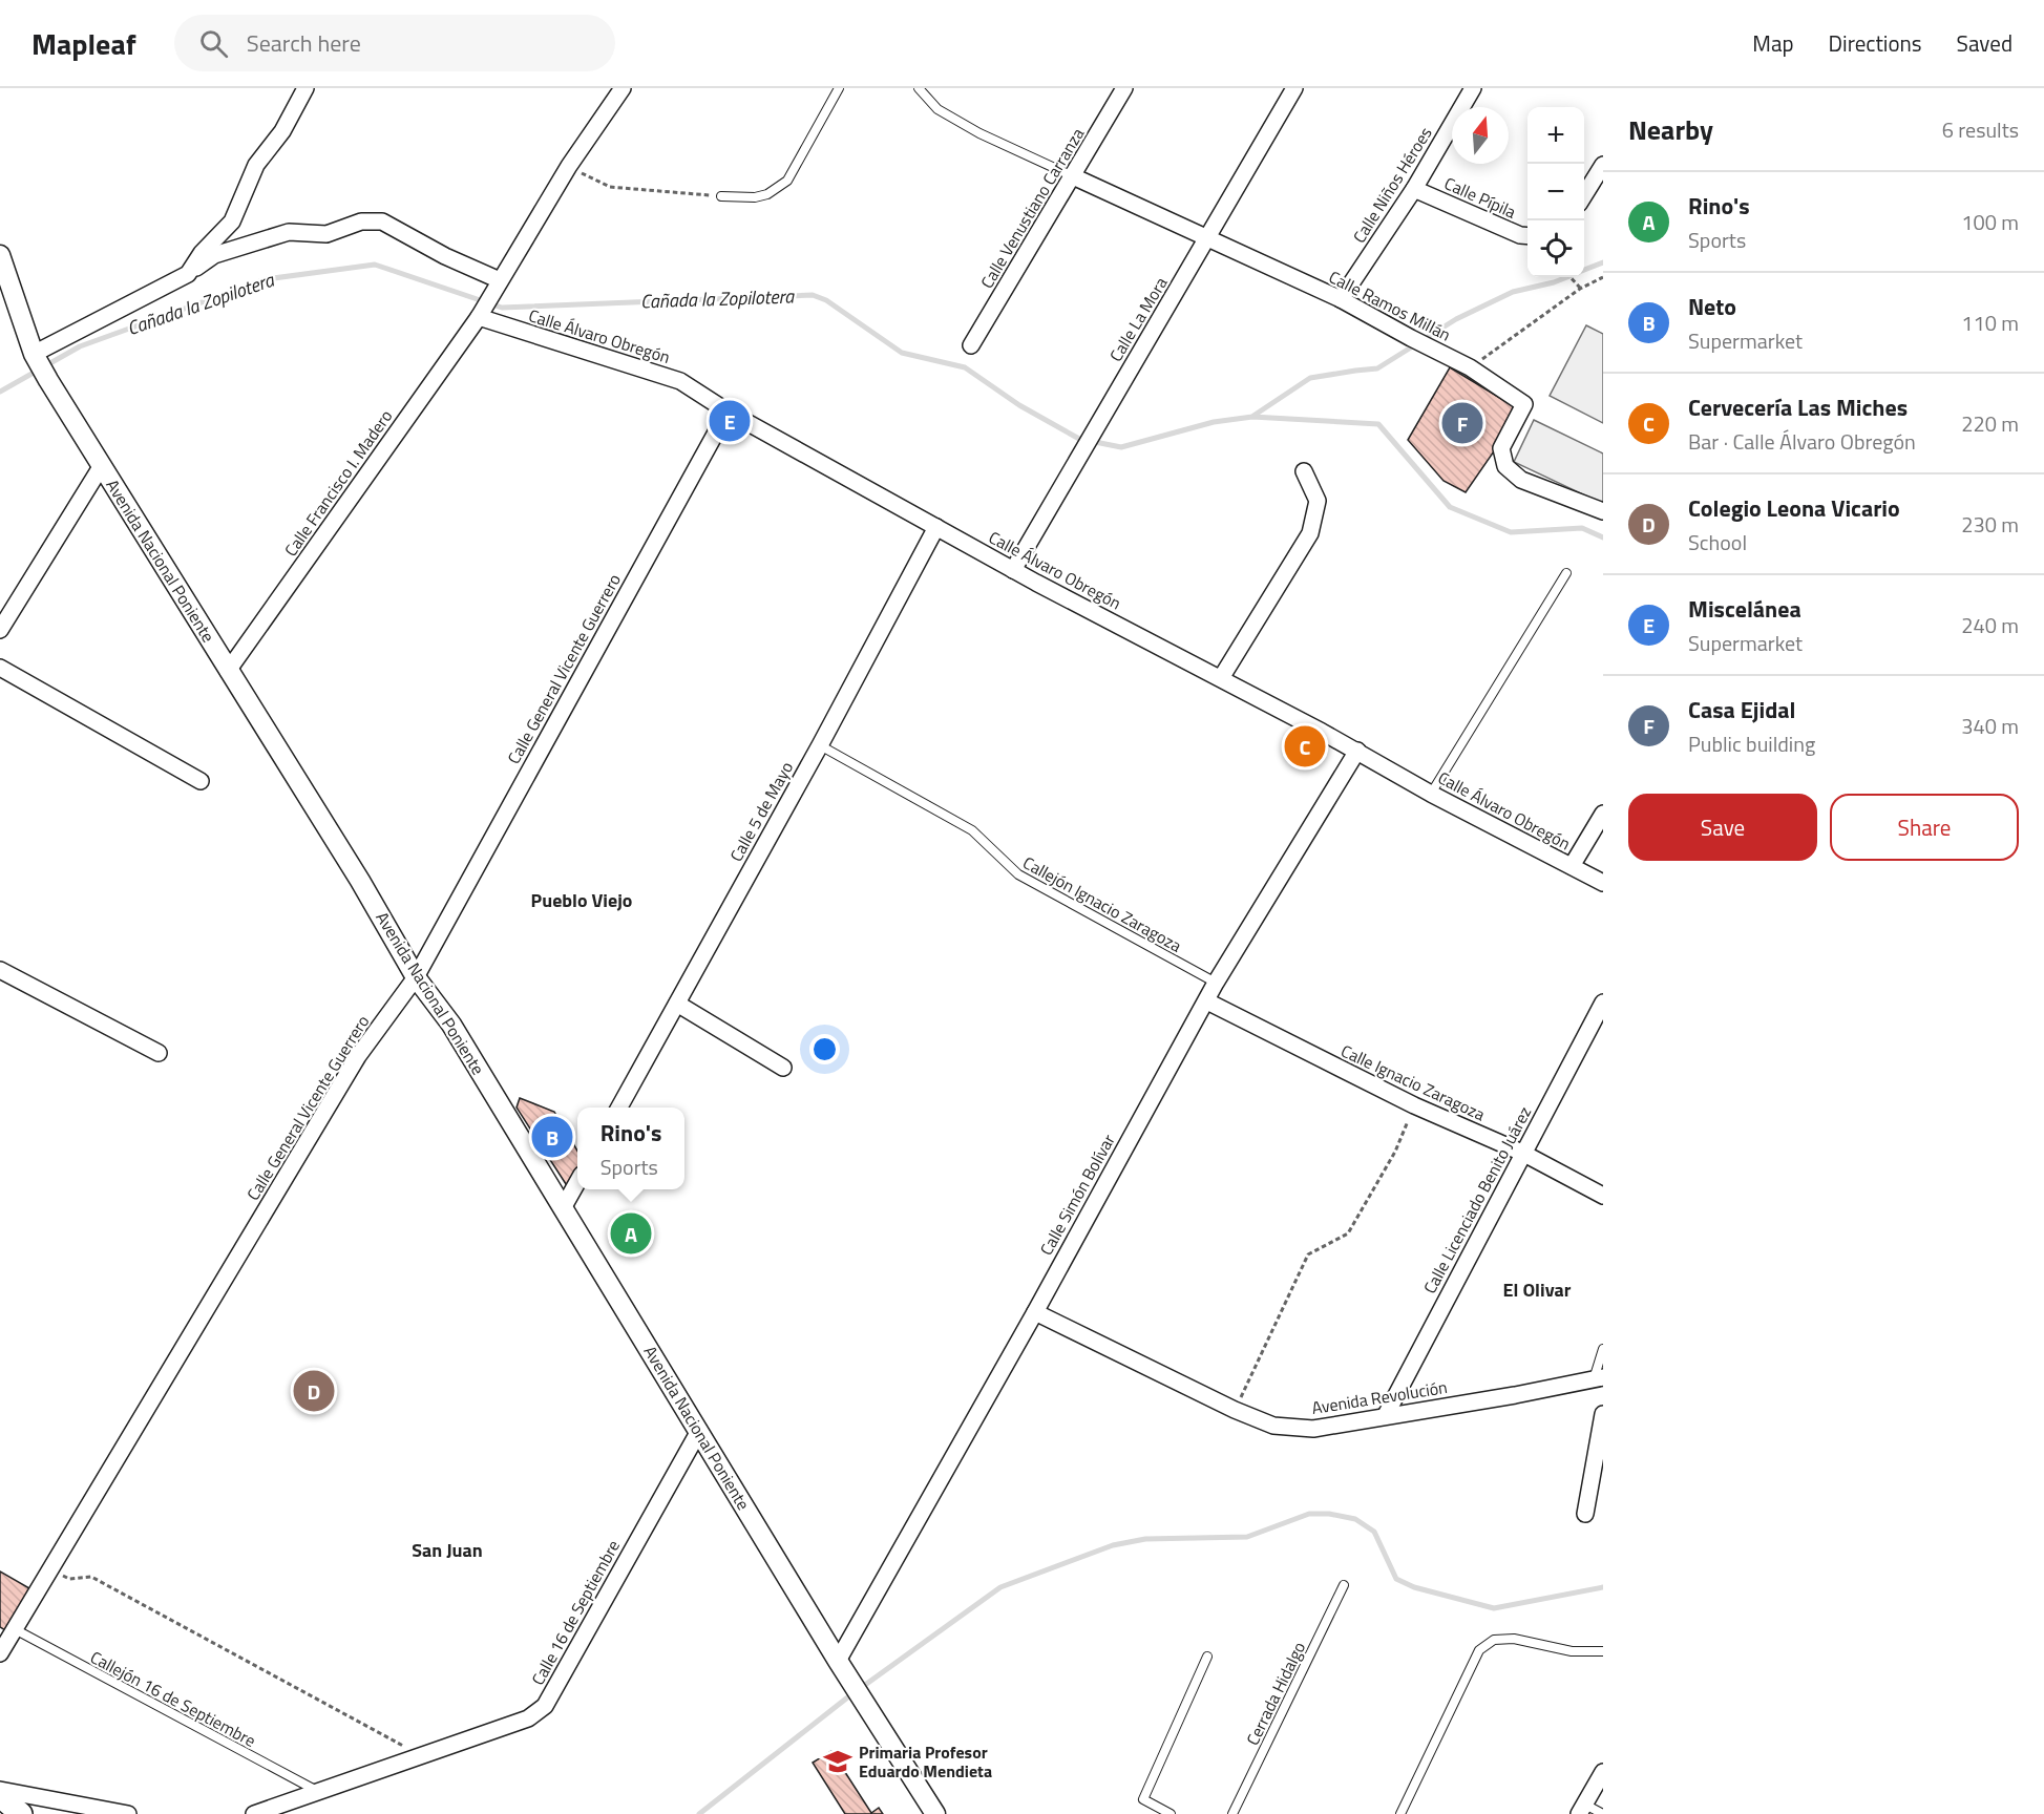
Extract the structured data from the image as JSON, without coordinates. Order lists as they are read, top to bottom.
{
  "streets": {
    "street": [
      "Calle Niños Héroes",
      "Calle Pípila",
      "Calle Venustiano Carranza",
      "Calle Ramos Millán",
      "Calle La Mora",
      "Calle Álvaro Obregón",
      "Calle Francisco I. Madero",
      "Avenida Nacional Poniente",
      "Calle General Vicente Guerrero",
      "Calle 5 de Mayo",
      "Calle Ignacio Zaragoza",
      "Calle Simón Bolívar",
      "Calle Licenciado Benito Juárez",
      "Avenida Revolución",
      "Calle 16 de Septiembre"
    ],
    "lane": ["Callejón Ignacio Zaragoza", "Cerrada Hidalgo", "Callejón 16 de Septiembre"]
  },
  "crossings": [
    ["Calle Niños Héroes", "Calle Pípila"],
    ["Calle Niños Héroes", "Calle Ramos Millán"],
    ["Calle Venustiano Carranza", "Calle Ramos Millán"],
    ["Calle Ramos Millán", "Calle La Mora"],
    ["Calle La Mora", "Calle Álvaro Obregón"],
    ["Calle Álvaro Obregón", "Calle Francisco I. Madero"],
    ["Calle Álvaro Obregón", "Calle General Vicente Guerrero"],
    ["Calle Álvaro Obregón", "Calle 5 de Mayo"],
    ["Calle Álvaro Obregón", "Calle Simón Bolívar"],
    ["Calle Francisco I. Madero", "Avenida Nacional Poniente"],
    ["Avenida Nacional Poniente", "Calle General Vicente Guerrero"],
    ["Avenida Nacional Poniente", "Calle Simón Bolívar"],
    ["Avenida Nacional Poniente", "Calle 16 de Septiembre"],
    ["Calle General Vicente Guerrero", "Callejón 16 de Septiembre"],
    ["Calle 5 de Mayo", "Callejón Ignacio Zaragoza"],
    ["Callejón Ignacio Zaragoza", "Calle Simón Bolívar"],
    ["Calle Ignacio Zaragoza", "Calle Simón Bolívar"],
    ["Calle Ignacio Zaragoza", "Calle Licenciado Benito Juárez"],
    ["Calle Simón Bolívar", "Avenida Revolución"],
    ["Calle Licenciado Benito Juárez", "Avenida Revolución"],
    ["Calle 16 de Septiembre", "Callejón 16 de Septiembre"]
  ],
  "districts": ["Pueblo Viejo", "El Olivar", "San Juan"],
  "water": ["Cañada la Zopilotera"],
  "places": {
    "school or university": ["Primaria Profesor Eduardo Mendieta"]
  },
  "north": "top",
  "page": {
    "header": "Mapleaf",
    "search": "Search here",
    "nav": ["Map", "Directions", "Saved"],
    "heading": ["Nearby", "6 results"],
    "map_buttons": ["+", "−"],
    "list": [
      {
        "mark": "A",
        "name": "Rino's",
        "note": "Sports",
        "value": "100 m"
      },
      {
        "mark": "B",
        "name": "Neto",
        "note": "Supermarket",
        "value": "110 m"
      },
      {
        "mark": "C",
        "name": "Cervecería Las Miches",
        "note": "Bar · Calle Álvaro Obregón",
        "value": "220 m"
      },
      {
        "mark": "D",
        "name": "Colegio Leona Vicario",
        "note": "School",
        "value": "230 m"
      },
      {
        "mark": "E",
        "name": "Miscelánea",
        "note": "Supermarket",
        "value": "240 m"
      },
      {
        "mark": "F",
        "name": "Casa Ejidal",
        "note": "Public building",
        "value": "340 m"
      }
    ],
    "pins": [
      "E",
      "F",
      "C",
      "B",
      "A",
      "D"
    ],
    "buttons": ["Save", "Share"],
    "popup": ["Rino's", "Sports"]
  }
}
